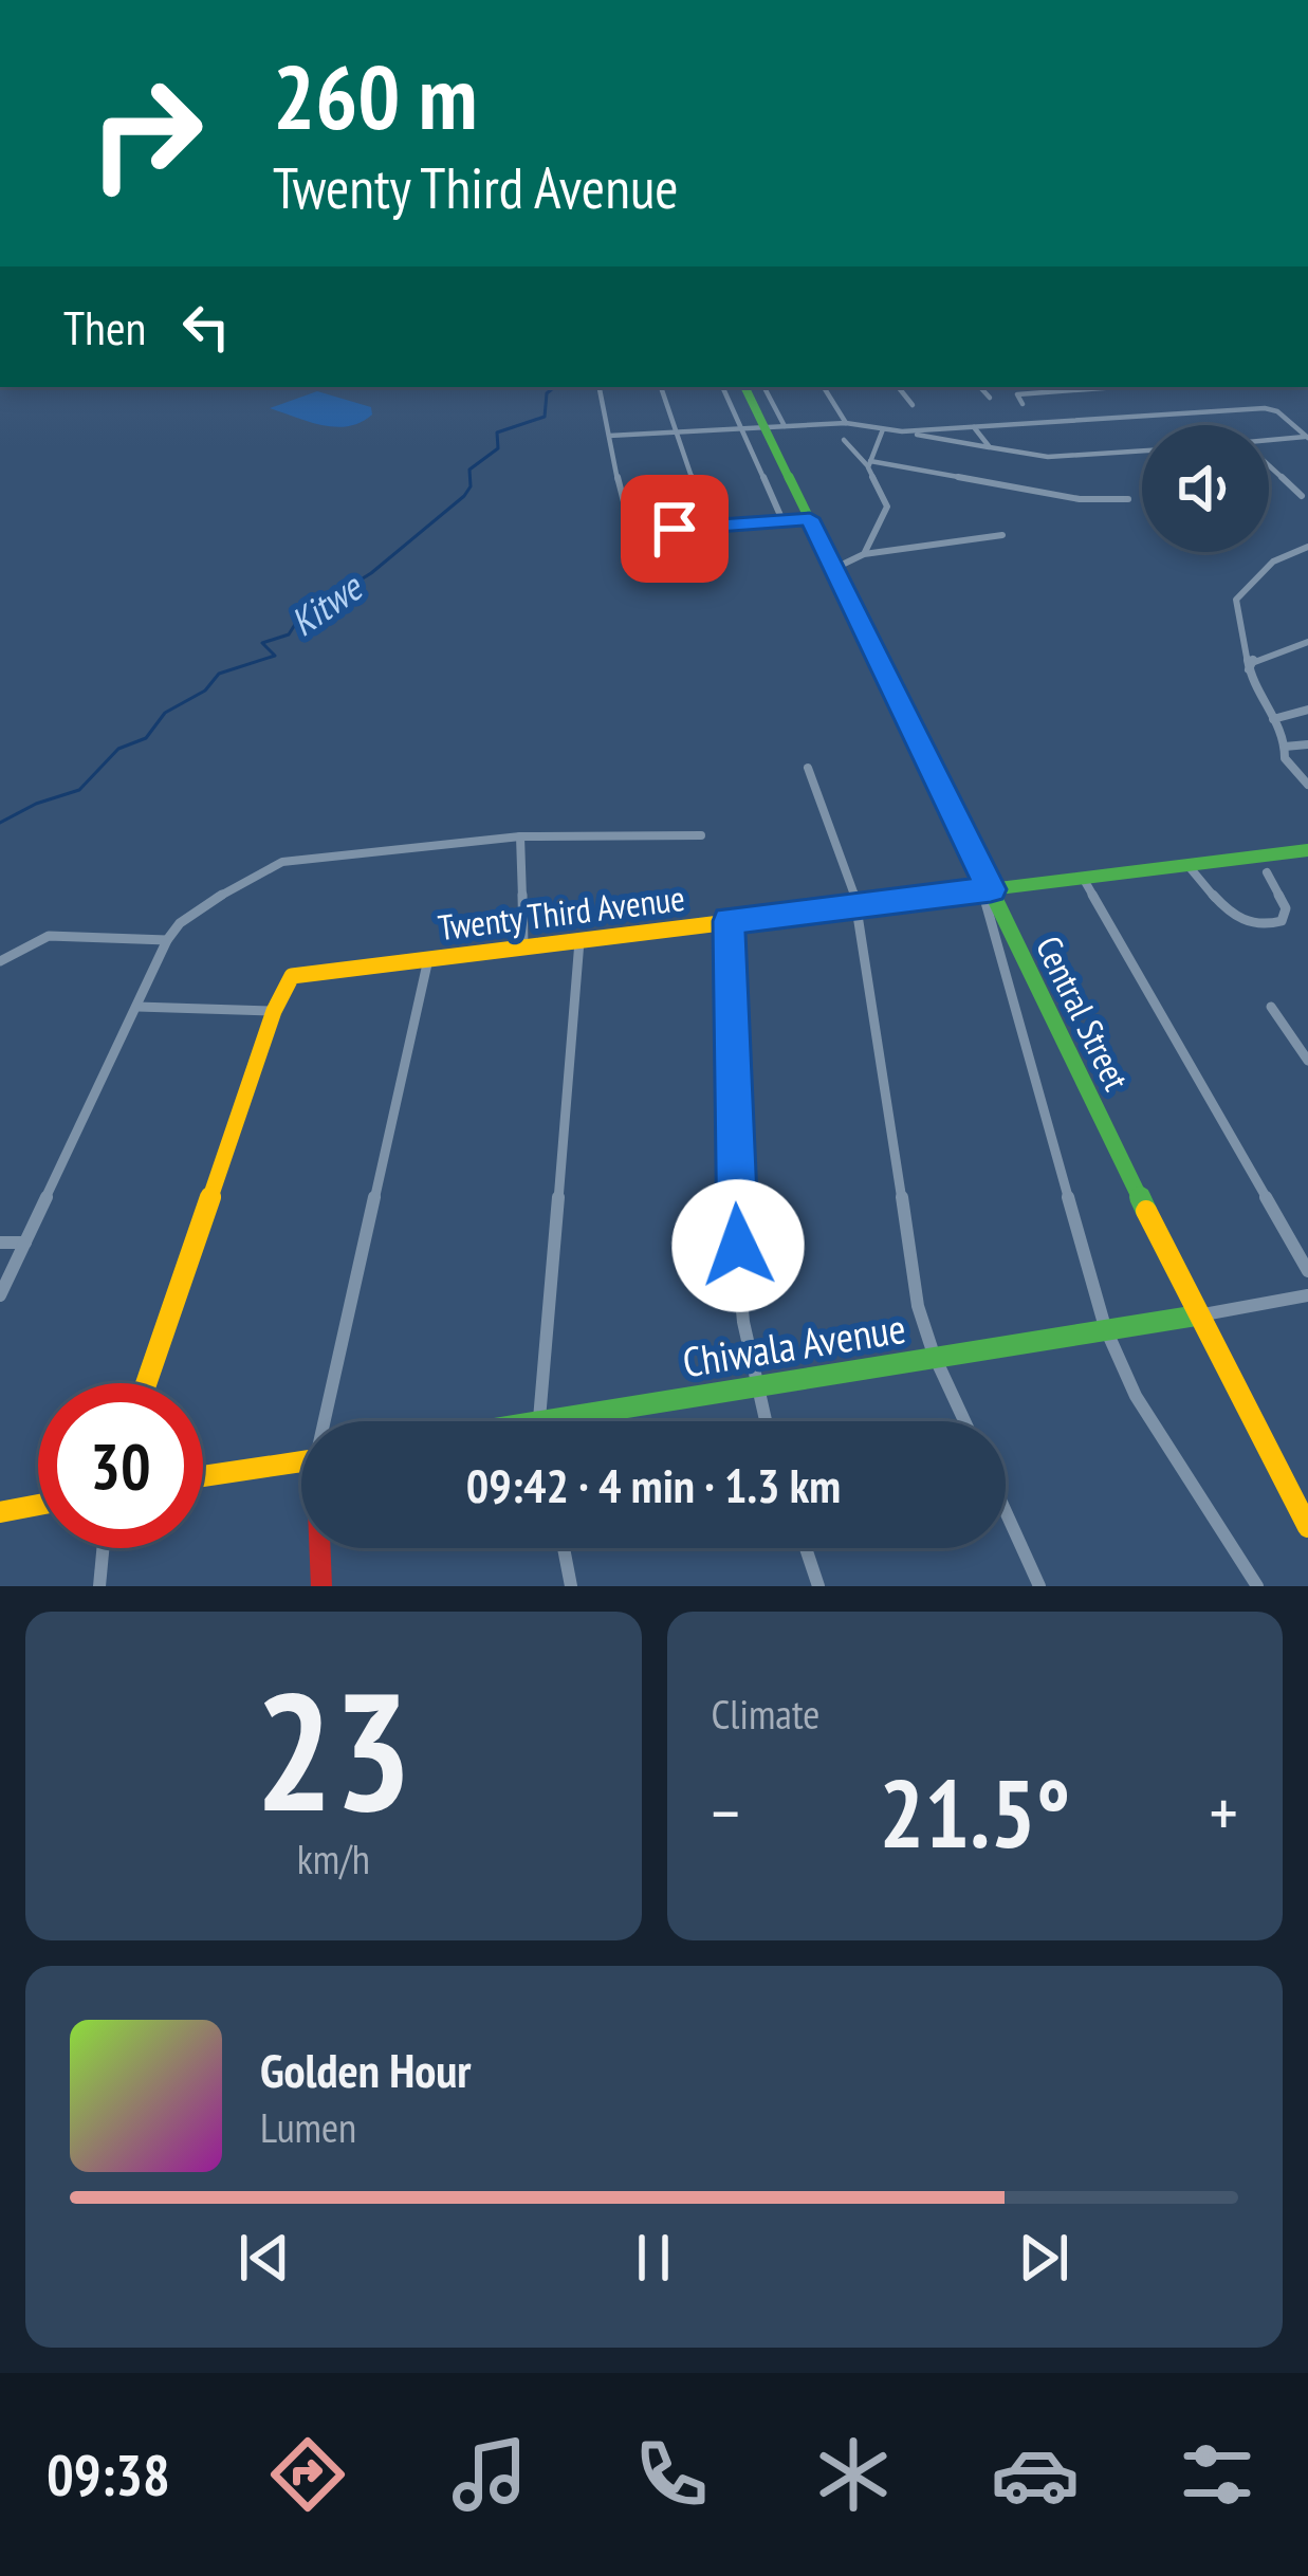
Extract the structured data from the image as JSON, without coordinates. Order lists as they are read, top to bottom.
{
  "streets": {
    "street": ["Twenty Third Avenue", "Central Street", "Chiwala Avenue"]
  },
  "crossings": [
    ["Twenty Third Avenue", "Central Street"],
    ["Central Street", "Chiwala Avenue"]
  ],
  "water": ["Kitwe"],
  "page": {
    "turn": ["260 m", "Twenty Third Avenue"],
    "then": "Then",
    "limit": "30",
    "trip": "09:42 · 4 min · 1.3 km",
    "tile": [
      ["23", "km/h"],
      "Climate"
    ],
    "heat": ["−", "21.5°", "+"],
    "song": ["Golden Hour", "Lumen"],
    "tabs": "09:38"
  }
}
